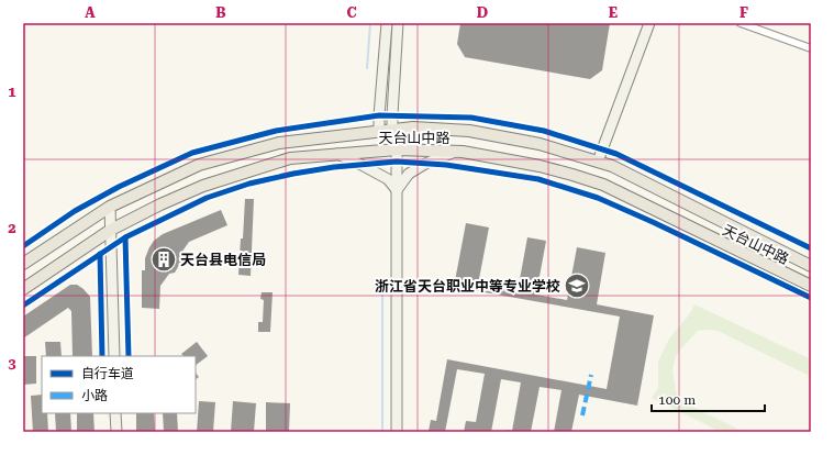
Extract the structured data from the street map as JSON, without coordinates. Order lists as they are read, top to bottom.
{
  "streets": {
    "main road": ["天台山中路"]
  },
  "places": {
    "building": ["天台县电信局"],
    "school or university": ["浙江省天台职业中等专业学校"]
  },
  "legend": ["自行车道", "小路"],
  "scale_bar": "100 m",
  "grid": {
    "columns": [
      "A",
      "B",
      "C",
      "D",
      "E",
      "F"
    ],
    "rows": ["1", "2", "3"]
  }
}
